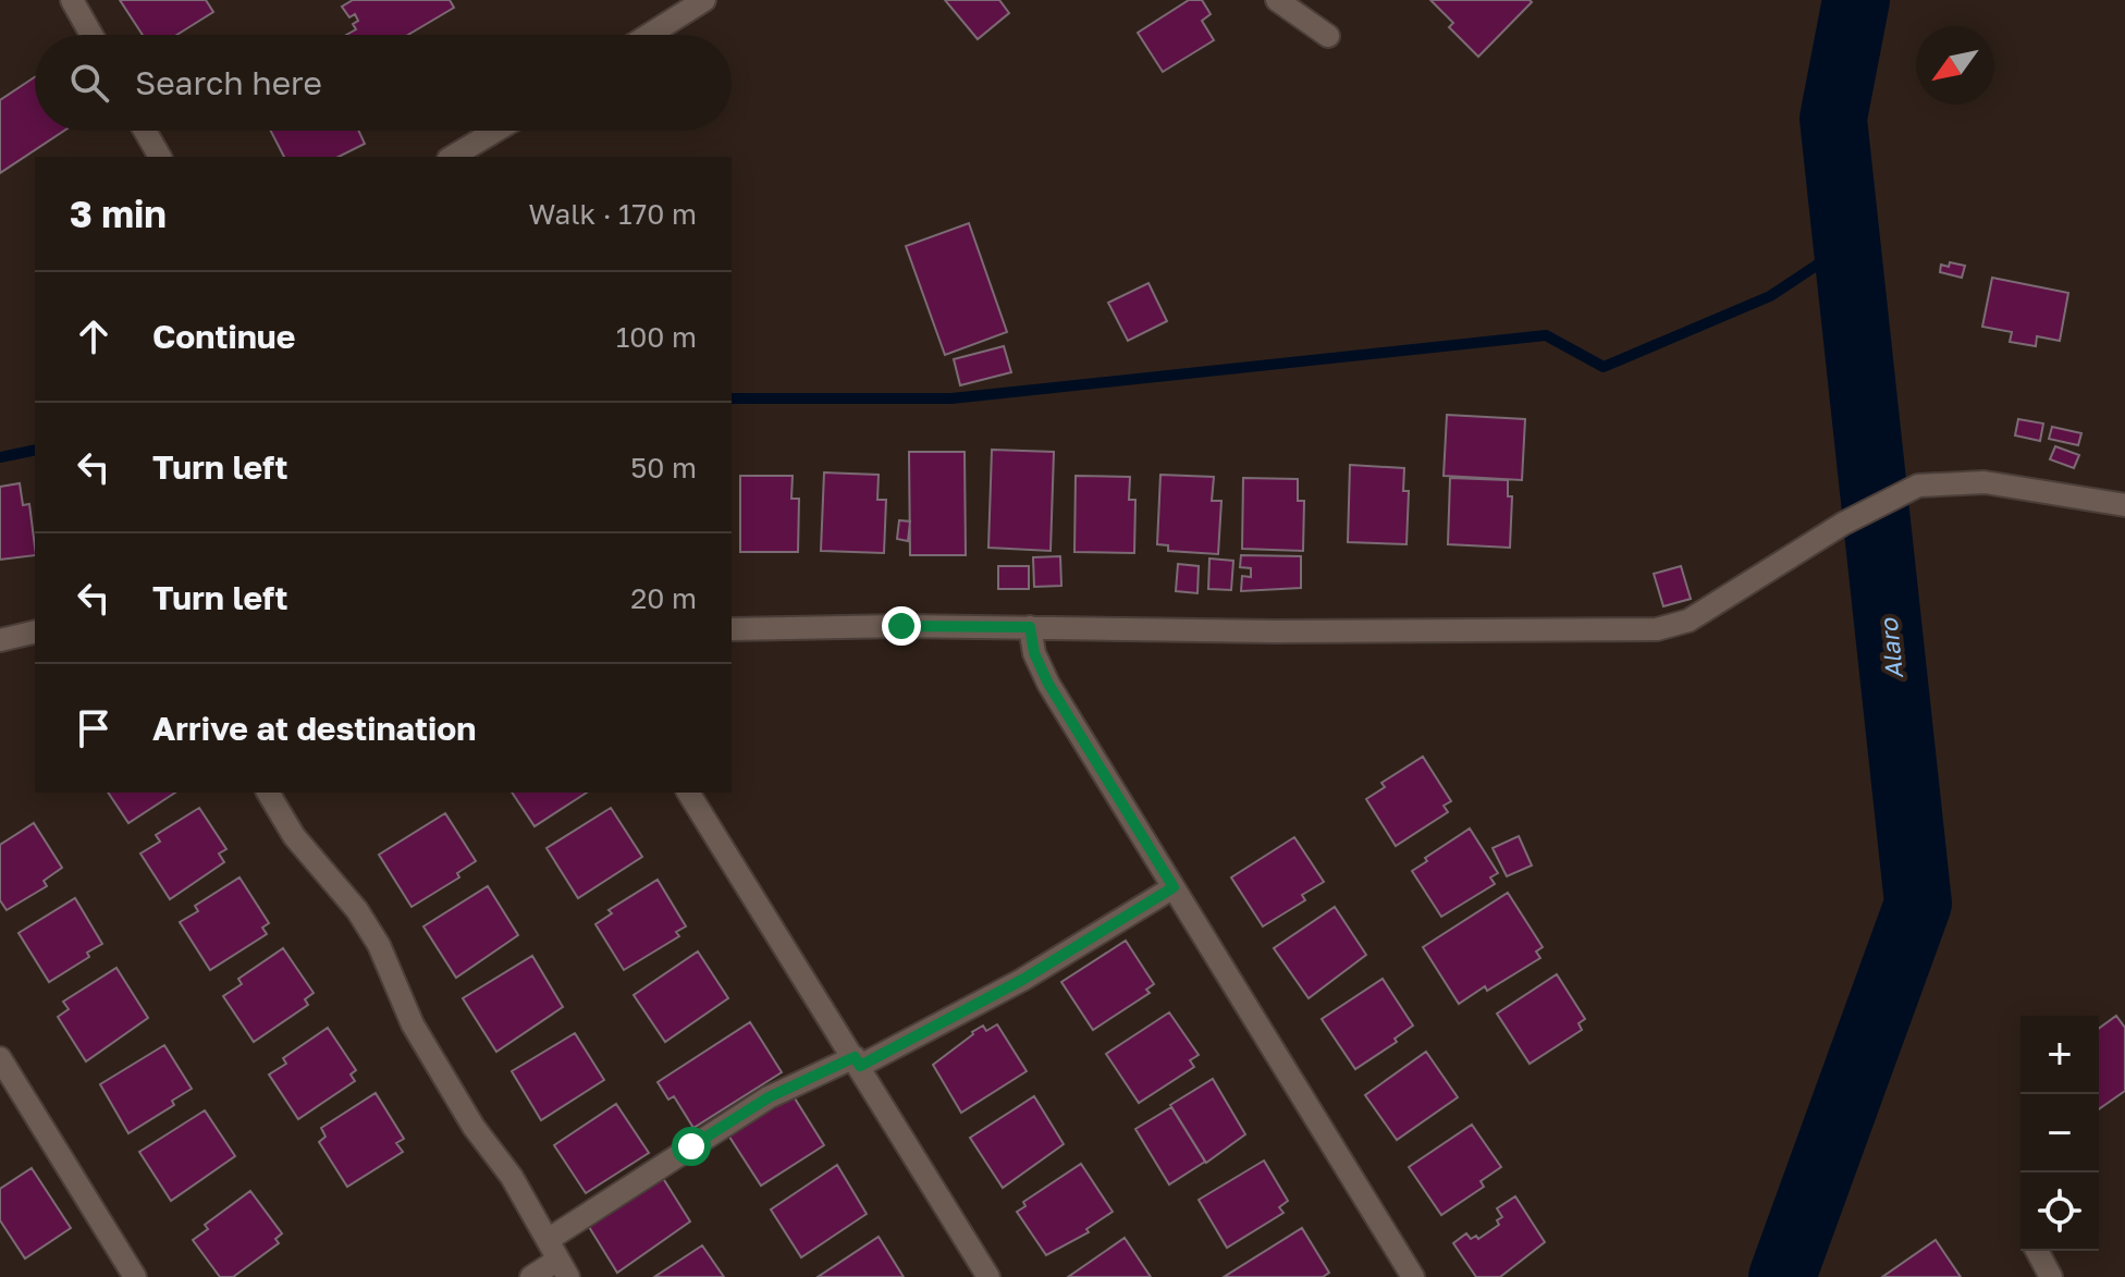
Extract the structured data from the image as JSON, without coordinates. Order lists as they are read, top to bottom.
{
  "water": ["Alaro"],
  "north": "bottom left",
  "page": {
    "search": "Search here",
    "heading": ["3 min", "Walk · 170 m"],
    "list": [
      ["Continue", "100 m"],
      ["Turn left", "50 m"],
      ["Turn left", "20 m"],
      "Arrive at destination"
    ],
    "map_buttons": ["+", "−"]
  }
}
